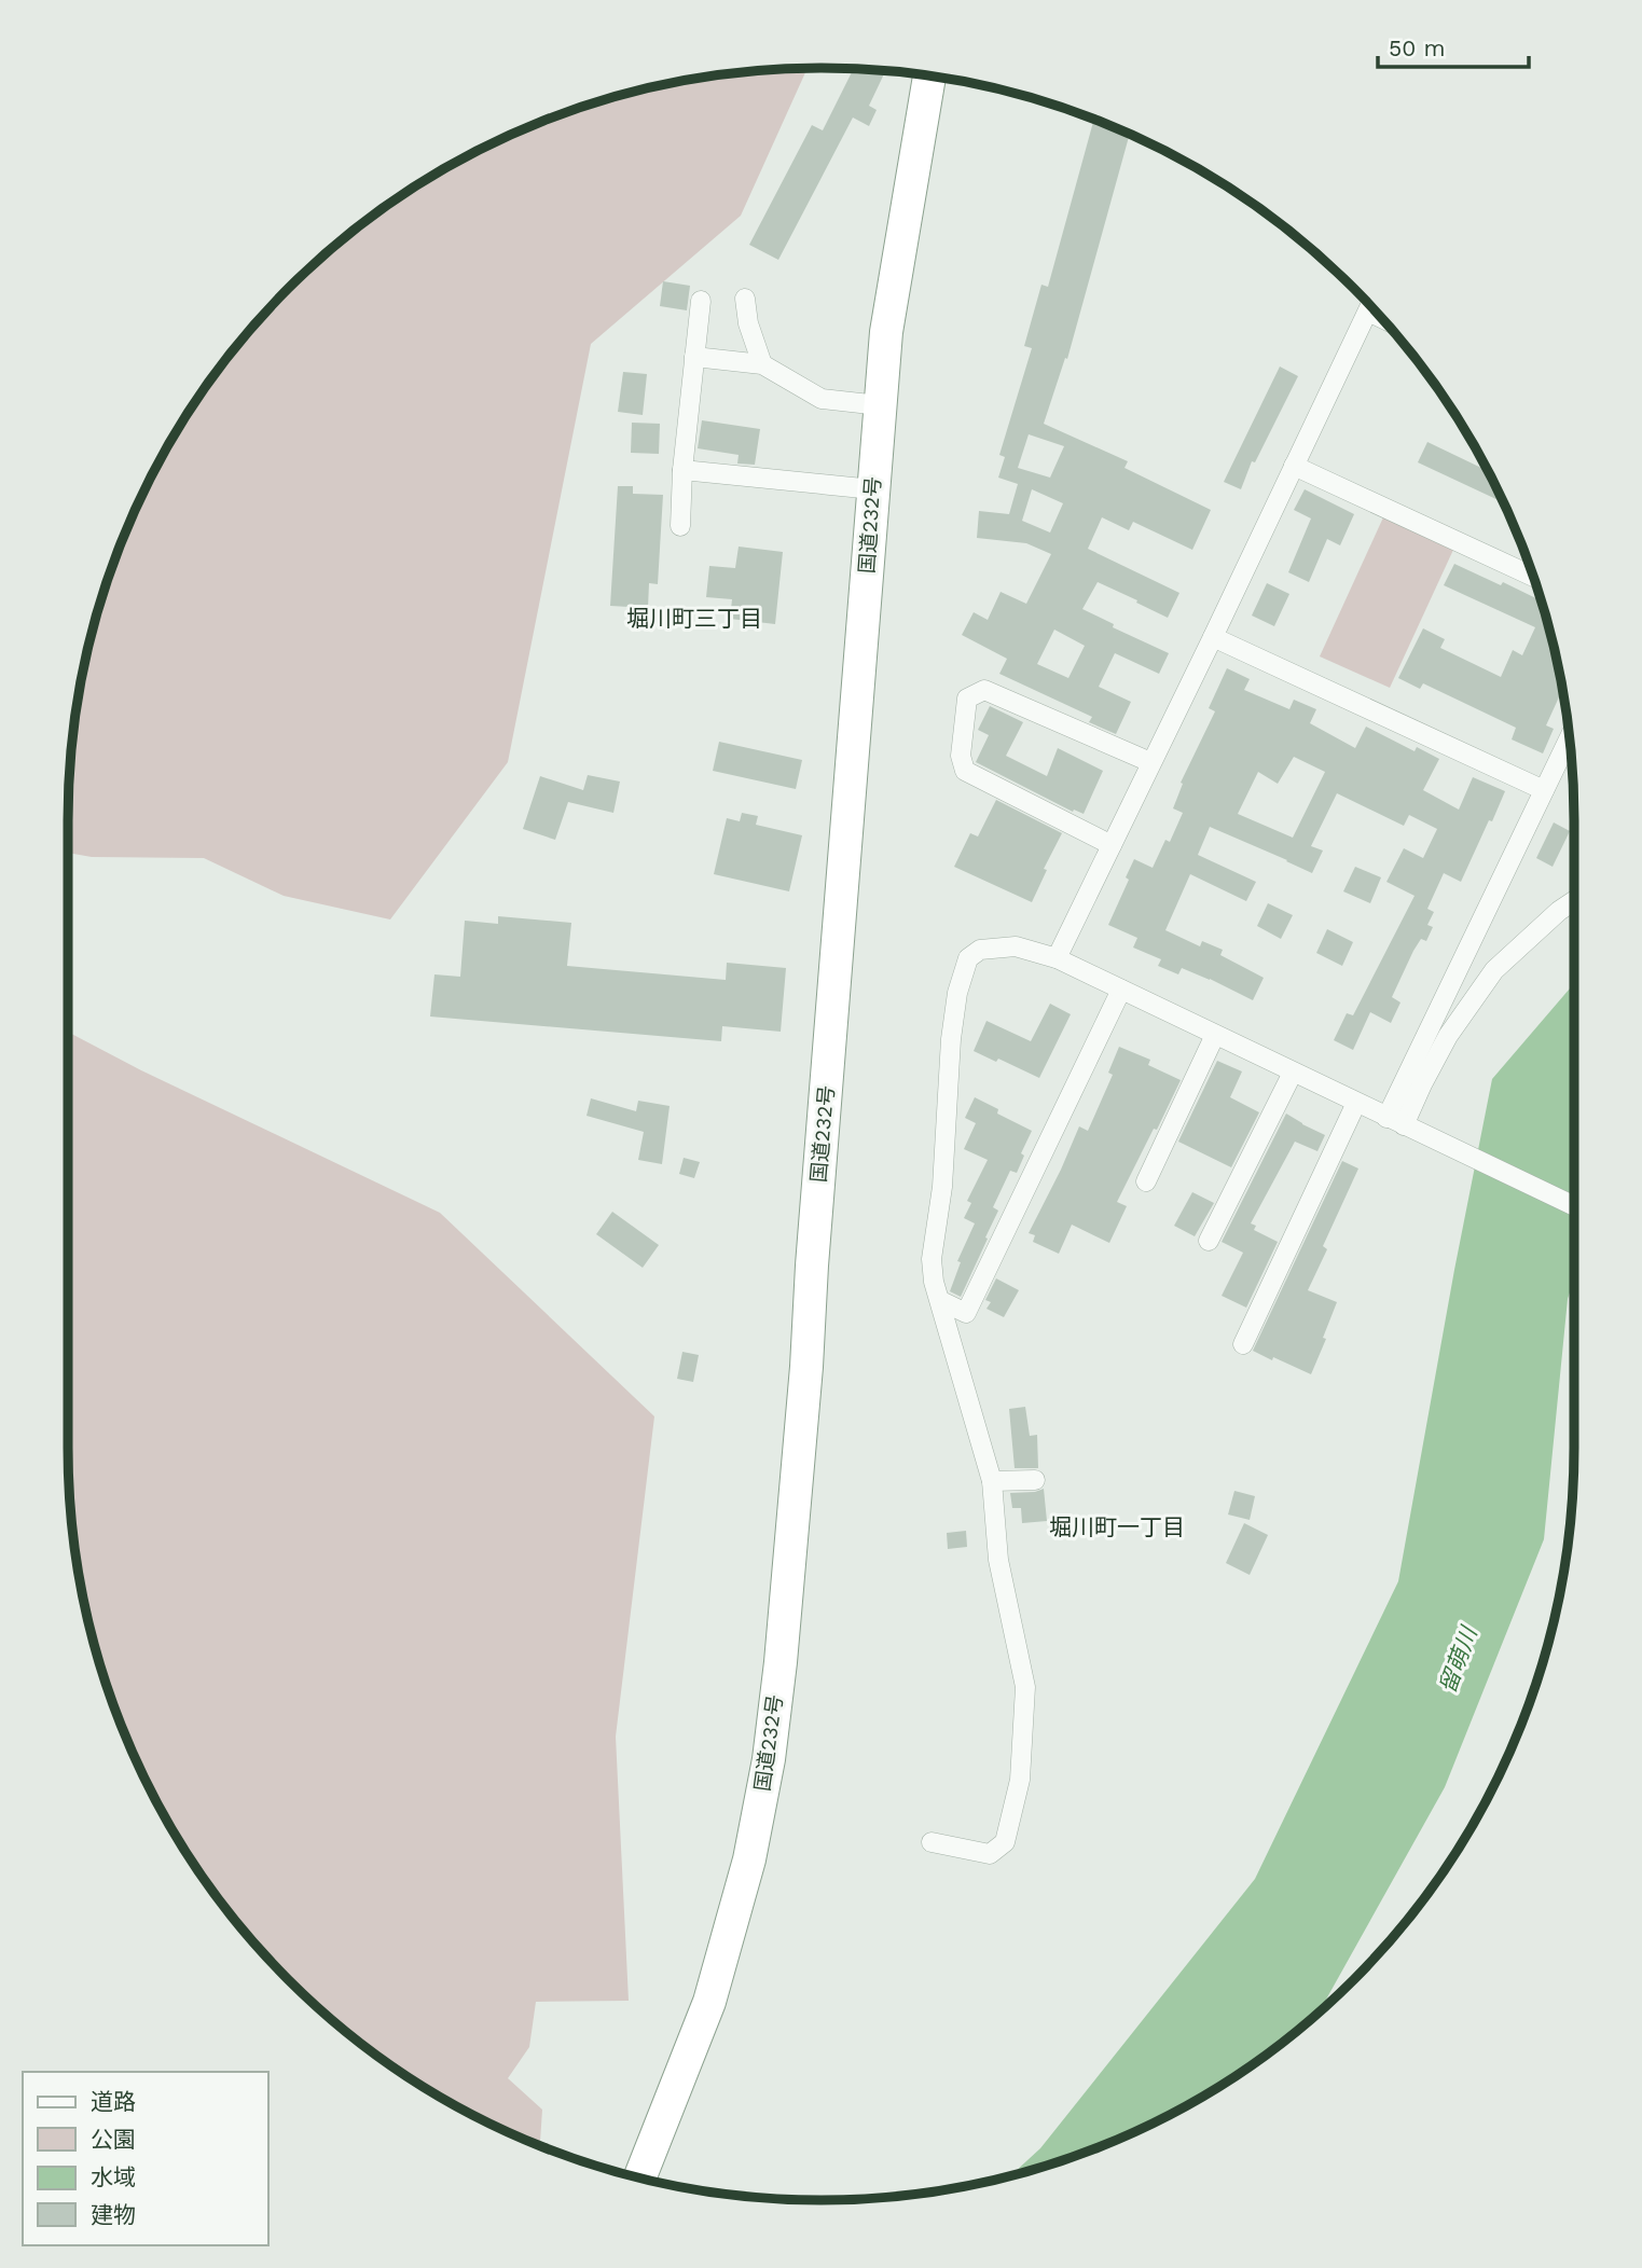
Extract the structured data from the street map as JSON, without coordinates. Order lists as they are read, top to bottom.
{
  "streets": {
    "highway": ["国道232号"]
  },
  "districts": ["堀川町三丁目", "堀川町一丁目"],
  "water": ["留萌川"],
  "legend": [
    "道路",
    "公園",
    "水域",
    "建物"
  ],
  "scale_bar": "50 m"
}
